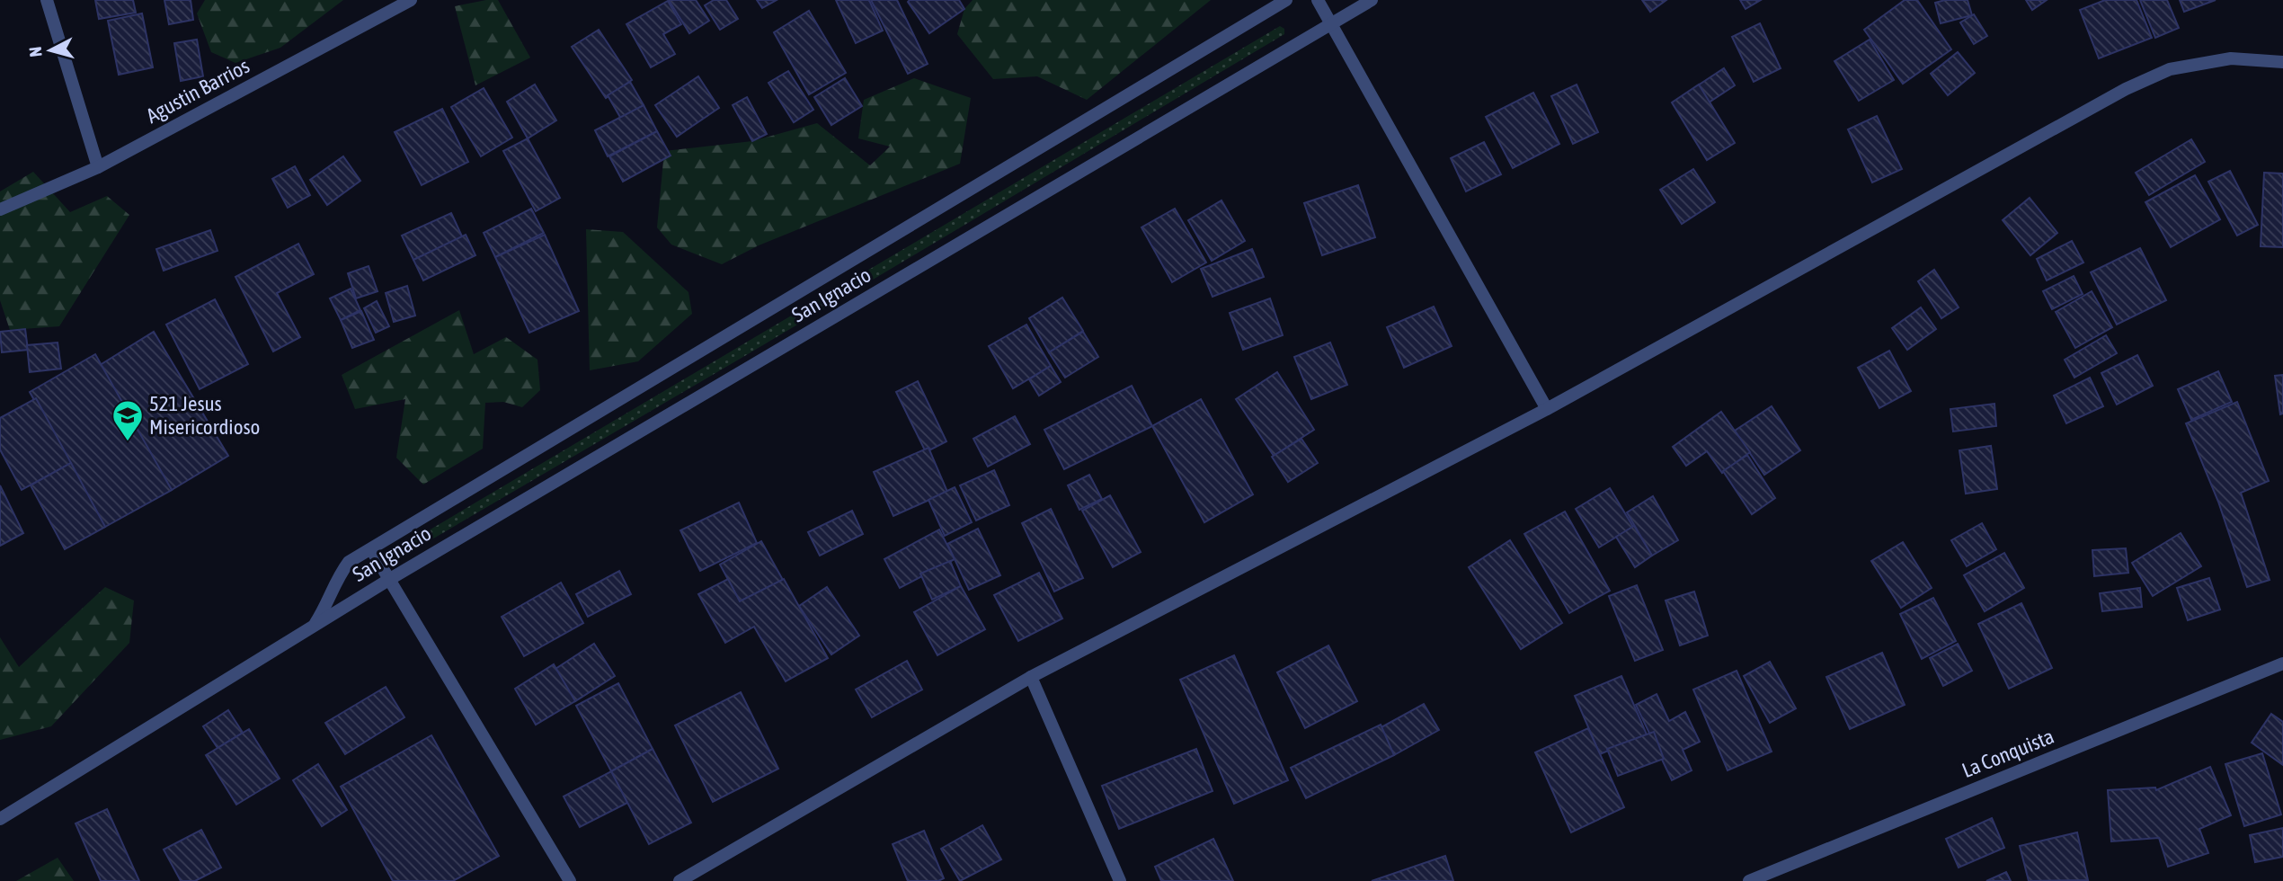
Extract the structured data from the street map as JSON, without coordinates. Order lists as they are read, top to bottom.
{
  "streets": {
    "street": ["Agustin Barrios", "San Ignacio", "La Conquista"]
  },
  "places": {
    "school or university": ["521 Jesus Misericordioso"]
  },
  "north": "left"
}
